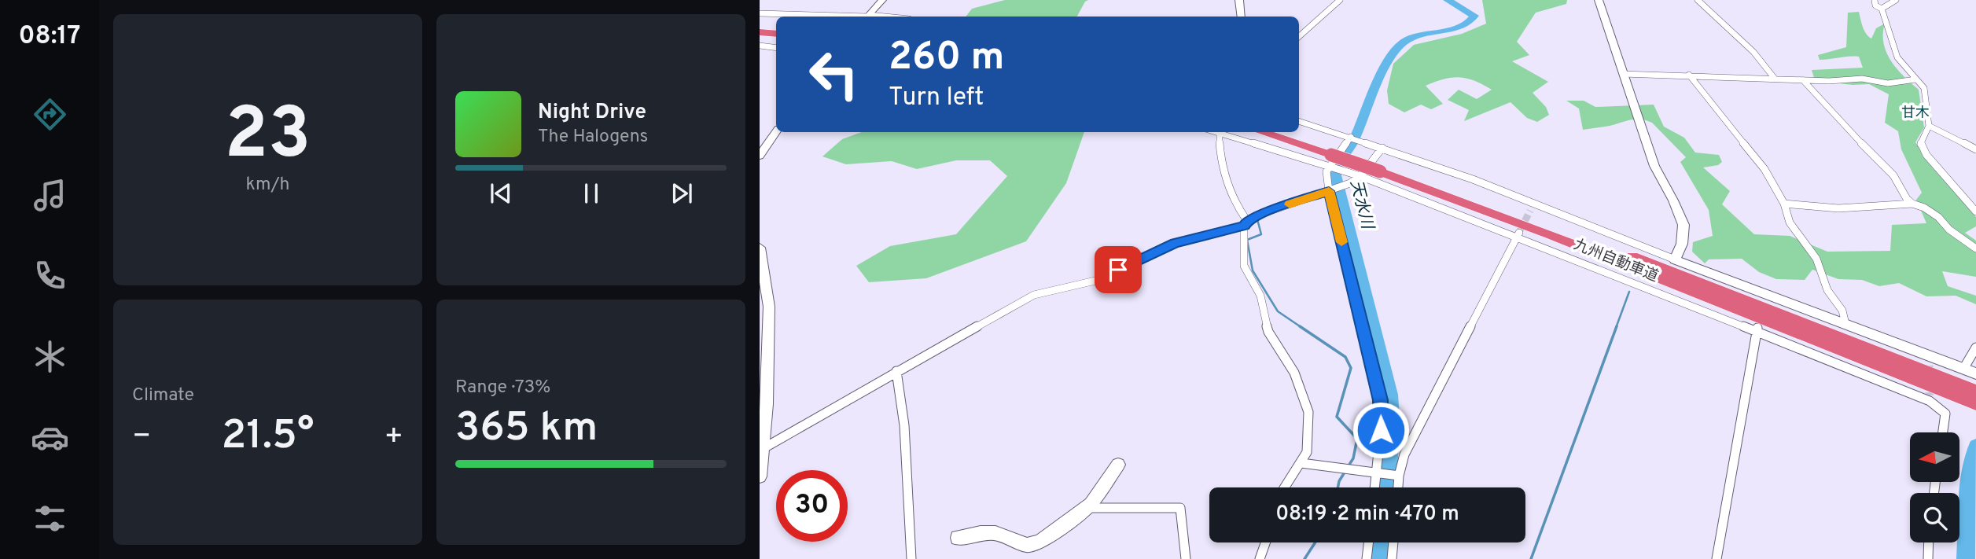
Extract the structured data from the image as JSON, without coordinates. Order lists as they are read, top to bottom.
{
  "streets": {
    "highway": ["九州自動車道"]
  },
  "districts": ["甘木"],
  "water": ["天水川"],
  "north": "left",
  "page": {
    "tabs": "08:17",
    "tile": [
      ["23", "km/h"],
      "Climate",
      ["Range · 73%", "365 km"]
    ],
    "turn": ["260 m", "Turn left"],
    "song": ["Night Drive", "The Halogens"],
    "heat": ["−", "21.5°", "+"],
    "limit": "30",
    "trip": "08:19 · 2 min · 470 m"
  }
}
